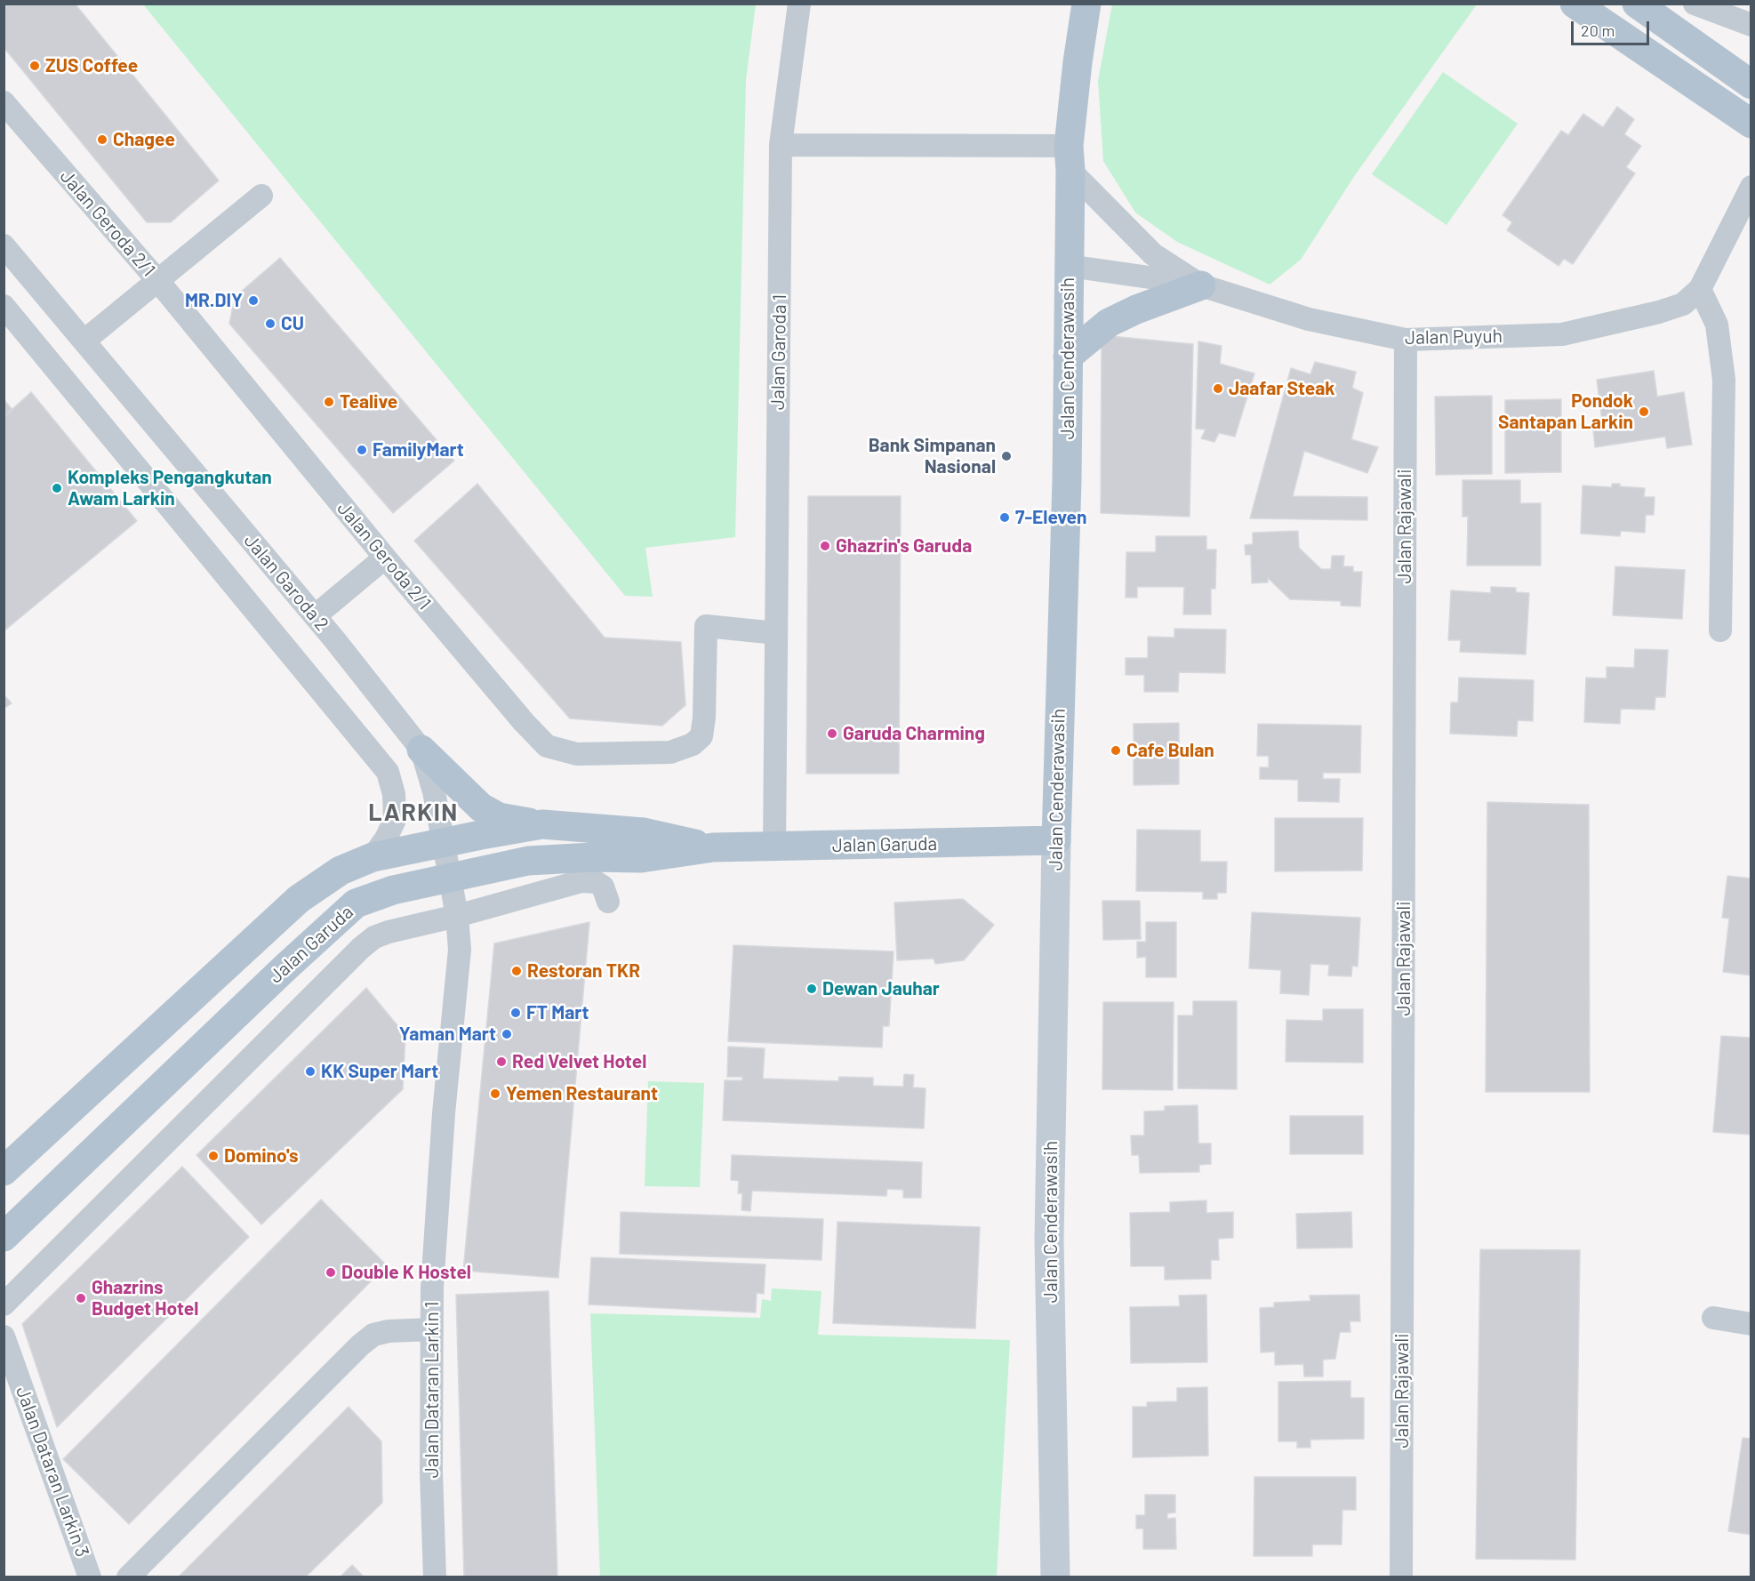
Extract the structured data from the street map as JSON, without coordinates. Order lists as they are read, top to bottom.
{
  "streets": {
    "main road": ["Jalan Cenderawasih", "Jalan Garuda"],
    "street": [
      "Jalan Geroda 2/1",
      "Jalan Puyuh",
      "Jalan Garoda 1",
      "Jalan Rajawali",
      "Jalan Garoda 2",
      "Jalan Dataran Larkin 1",
      "Jalan Dataran Larkin 3"
    ]
  },
  "crossings": [
    ["Jalan Geroda 2/1", "Jalan Garoda 1"],
    ["Jalan Puyuh", "Jalan Cenderawasih"],
    ["Jalan Puyuh", "Jalan Rajawali"],
    ["Jalan Garoda 1", "Jalan Garuda"],
    ["Jalan Cenderawasih", "Jalan Garuda"],
    ["Jalan Garoda 2", "Jalan Garuda"],
    ["Jalan Garoda 2", "Jalan Dataran Larkin 1"],
    ["Jalan Garuda", "Jalan Dataran Larkin 1"]
  ],
  "districts": ["LARKIN"],
  "places": [
    "ZUS Coffee",
    "Chagee",
    "MR.DIY",
    "CU",
    "Jaafar Steak",
    "Tealive",
    "Pondok Santapan Larkin",
    "FamilyMart",
    "Bank Simpanan Nasional",
    "Kompleks Pengangkutan Awam Larkin",
    "7-Eleven",
    "Ghazrin's Garuda",
    "Garuda Charming",
    "Cafe Bulan",
    "Restoran TKR",
    "Dewan Jauhar",
    "FT Mart",
    "Yaman Mart",
    "Red Velvet Hotel",
    "KK Super Mart",
    "Yemen Restaurant",
    "Domino's",
    "Double K Hostel",
    "Ghazrins Budget Hotel"
  ],
  "scale_bar": "20 m"
}
